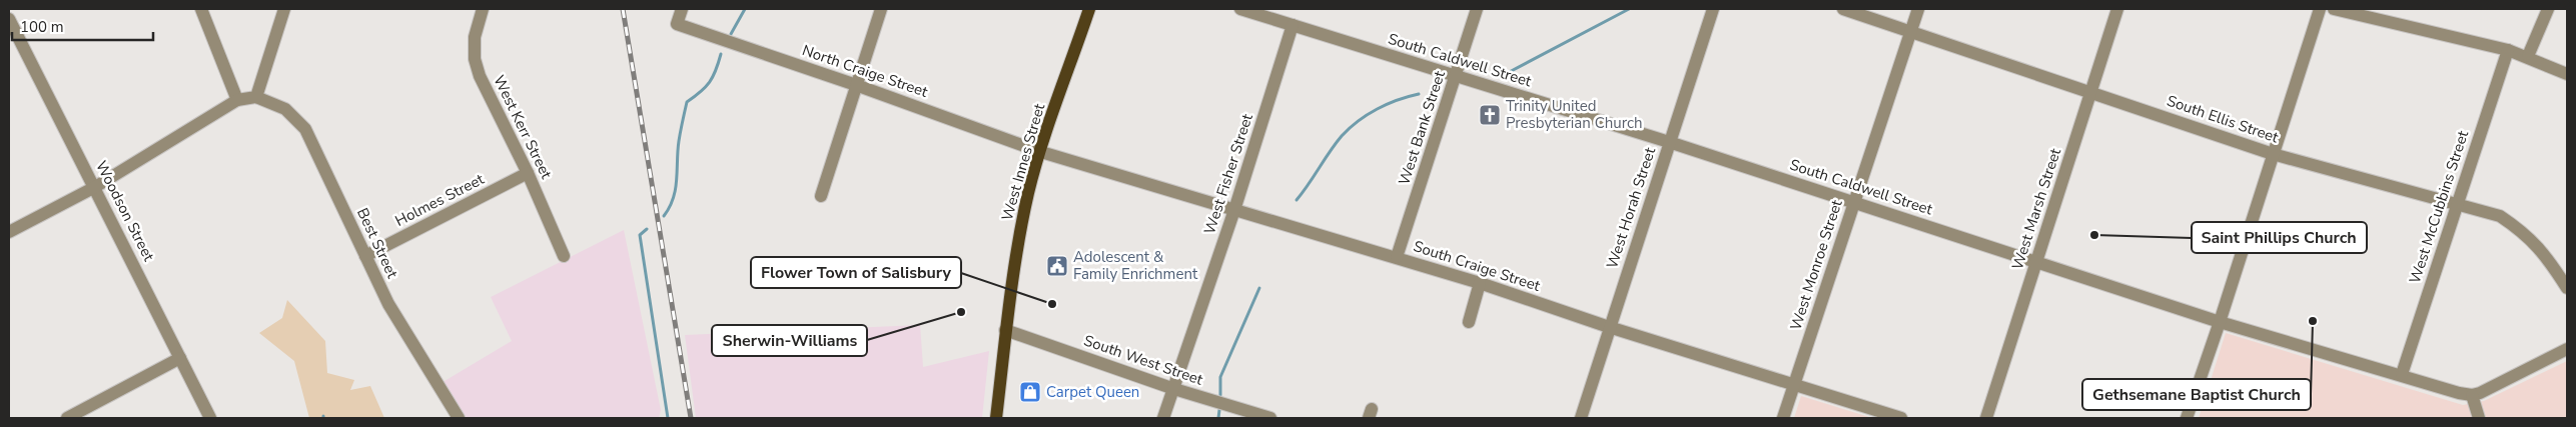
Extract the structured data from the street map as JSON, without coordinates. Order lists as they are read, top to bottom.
{
  "streets": {
    "main road": ["West Innes Street"],
    "street": [
      "South Caldwell Street",
      "North Craige Street",
      "South Ellis Street",
      "West Kerr Street",
      "West Bank Street",
      "West Fisher Street",
      "Holmes Street",
      "West McCubbins Street",
      "West Horah Street",
      "West Marsh Street",
      "Woodson Street",
      "Best Street",
      "West Monroe Street",
      "South Craige Street",
      "South West Street"
    ]
  },
  "crossings": [
    ["South Caldwell Street", "West Bank Street"],
    ["South Caldwell Street", "West Fisher Street"],
    ["South Caldwell Street", "West McCubbins Street"],
    ["South Caldwell Street", "West Horah Street"],
    ["South Caldwell Street", "West Marsh Street"],
    ["South Caldwell Street", "West Monroe Street"],
    ["North Craige Street", "West Innes Street"],
    ["North Craige Street", "South Craige Street"],
    ["South Ellis Street", "West McCubbins Street"],
    ["South Ellis Street", "West Marsh Street"],
    ["South Ellis Street", "West Monroe Street"],
    ["West Kerr Street", "Holmes Street"],
    ["West Bank Street", "South Craige Street"],
    ["West Innes Street", "South Craige Street"],
    ["West Innes Street", "South West Street"],
    ["West Fisher Street", "South Craige Street"],
    ["West Fisher Street", "South West Street"],
    ["Holmes Street", "Best Street"],
    ["West Horah Street", "South Craige Street"],
    ["West Monroe Street", "South Craige Street"]
  ],
  "places": {
    "church": ["Trinity United Presbyterian Church"],
    "other": [
      "Saint Phillips Church",
      "Flower Town of Salisbury",
      "Sherwin-Williams",
      "Gethsemane Baptist Church"
    ],
    "public building": ["Adolescent & Family Enrichment"],
    "shop": ["Carpet Queen"]
  },
  "scale_bar": "100 m"
}
